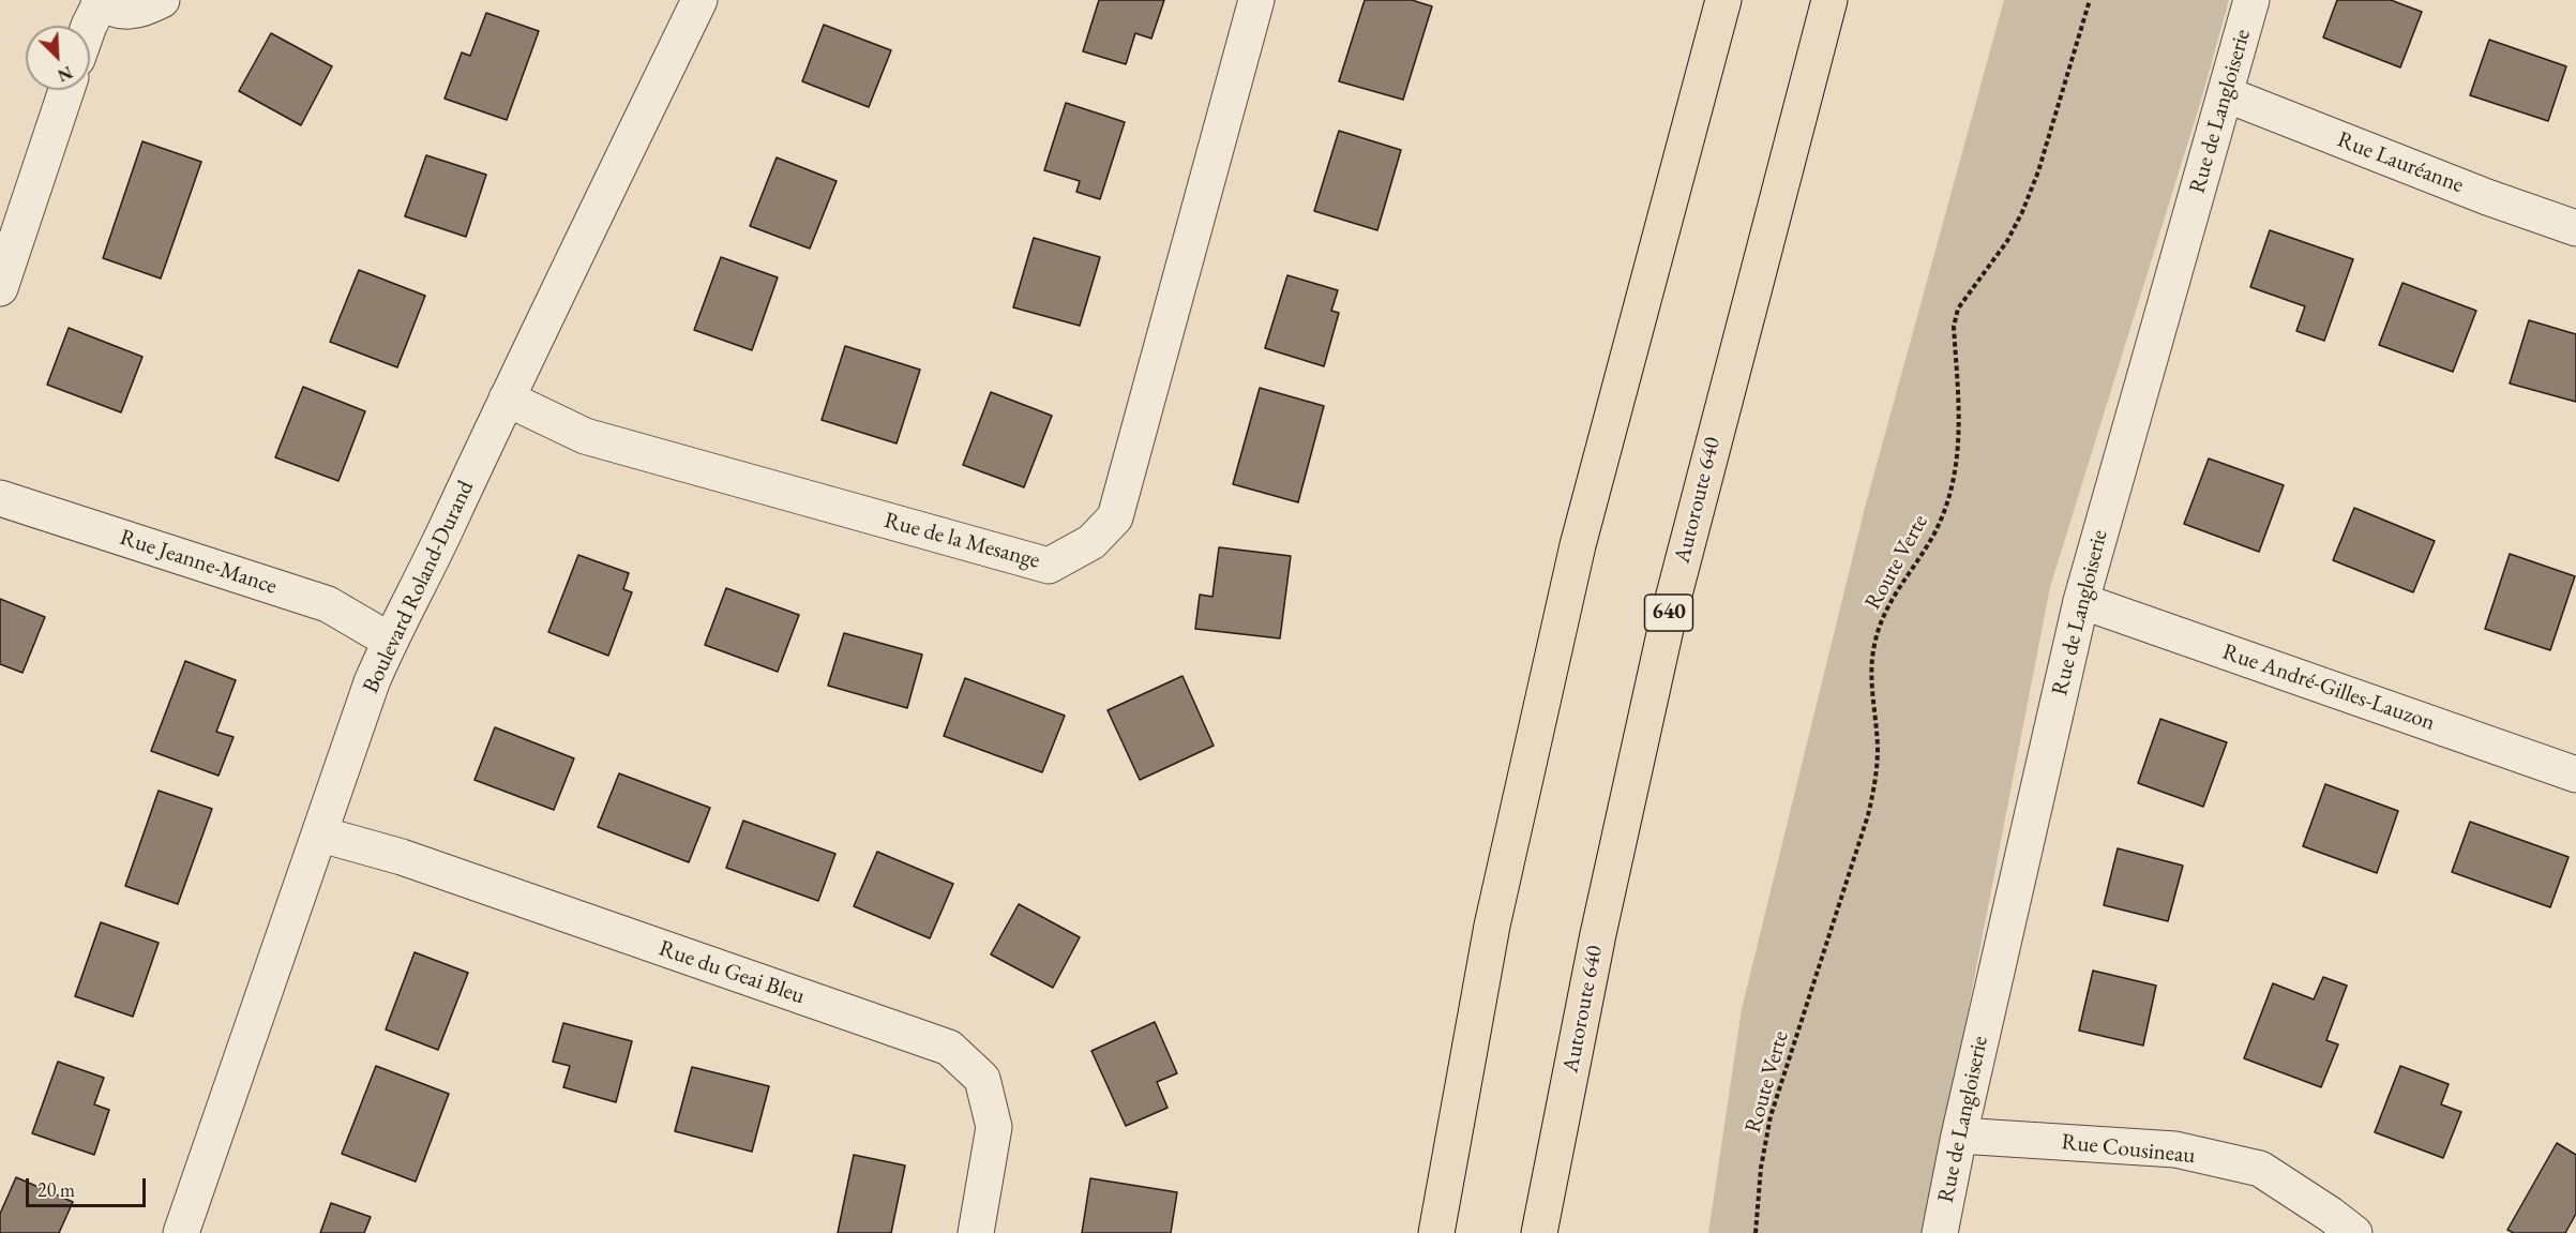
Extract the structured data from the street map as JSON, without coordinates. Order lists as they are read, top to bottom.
{
  "streets": {
    "highway": ["Autoroute 640", "640"],
    "street": [
      "Rue de Langloiserie",
      "Rue Lauréanne",
      "Rue de la Mesange",
      "Rue Jeanne-Mance",
      "Boulevard Roland-Durand",
      "Rue André-Gilles-Lauzon",
      "Rue du Geai Bleu",
      "Rue Cousineau"
    ],
    "path": ["Route Verte"]
  },
  "crossings": [
    ["Rue de Langloiserie", "Rue Lauréanne"],
    ["Rue de Langloiserie", "Rue André-Gilles-Lauzon"],
    ["Rue de Langloiserie", "Rue Cousineau"],
    ["Rue de la Mesange", "Boulevard Roland-Durand"],
    ["Rue Jeanne-Mance", "Boulevard Roland-Durand"],
    ["Boulevard Roland-Durand", "Rue du Geai Bleu"]
  ],
  "scale_bar": "20 m",
  "north": "bottom right"
}
